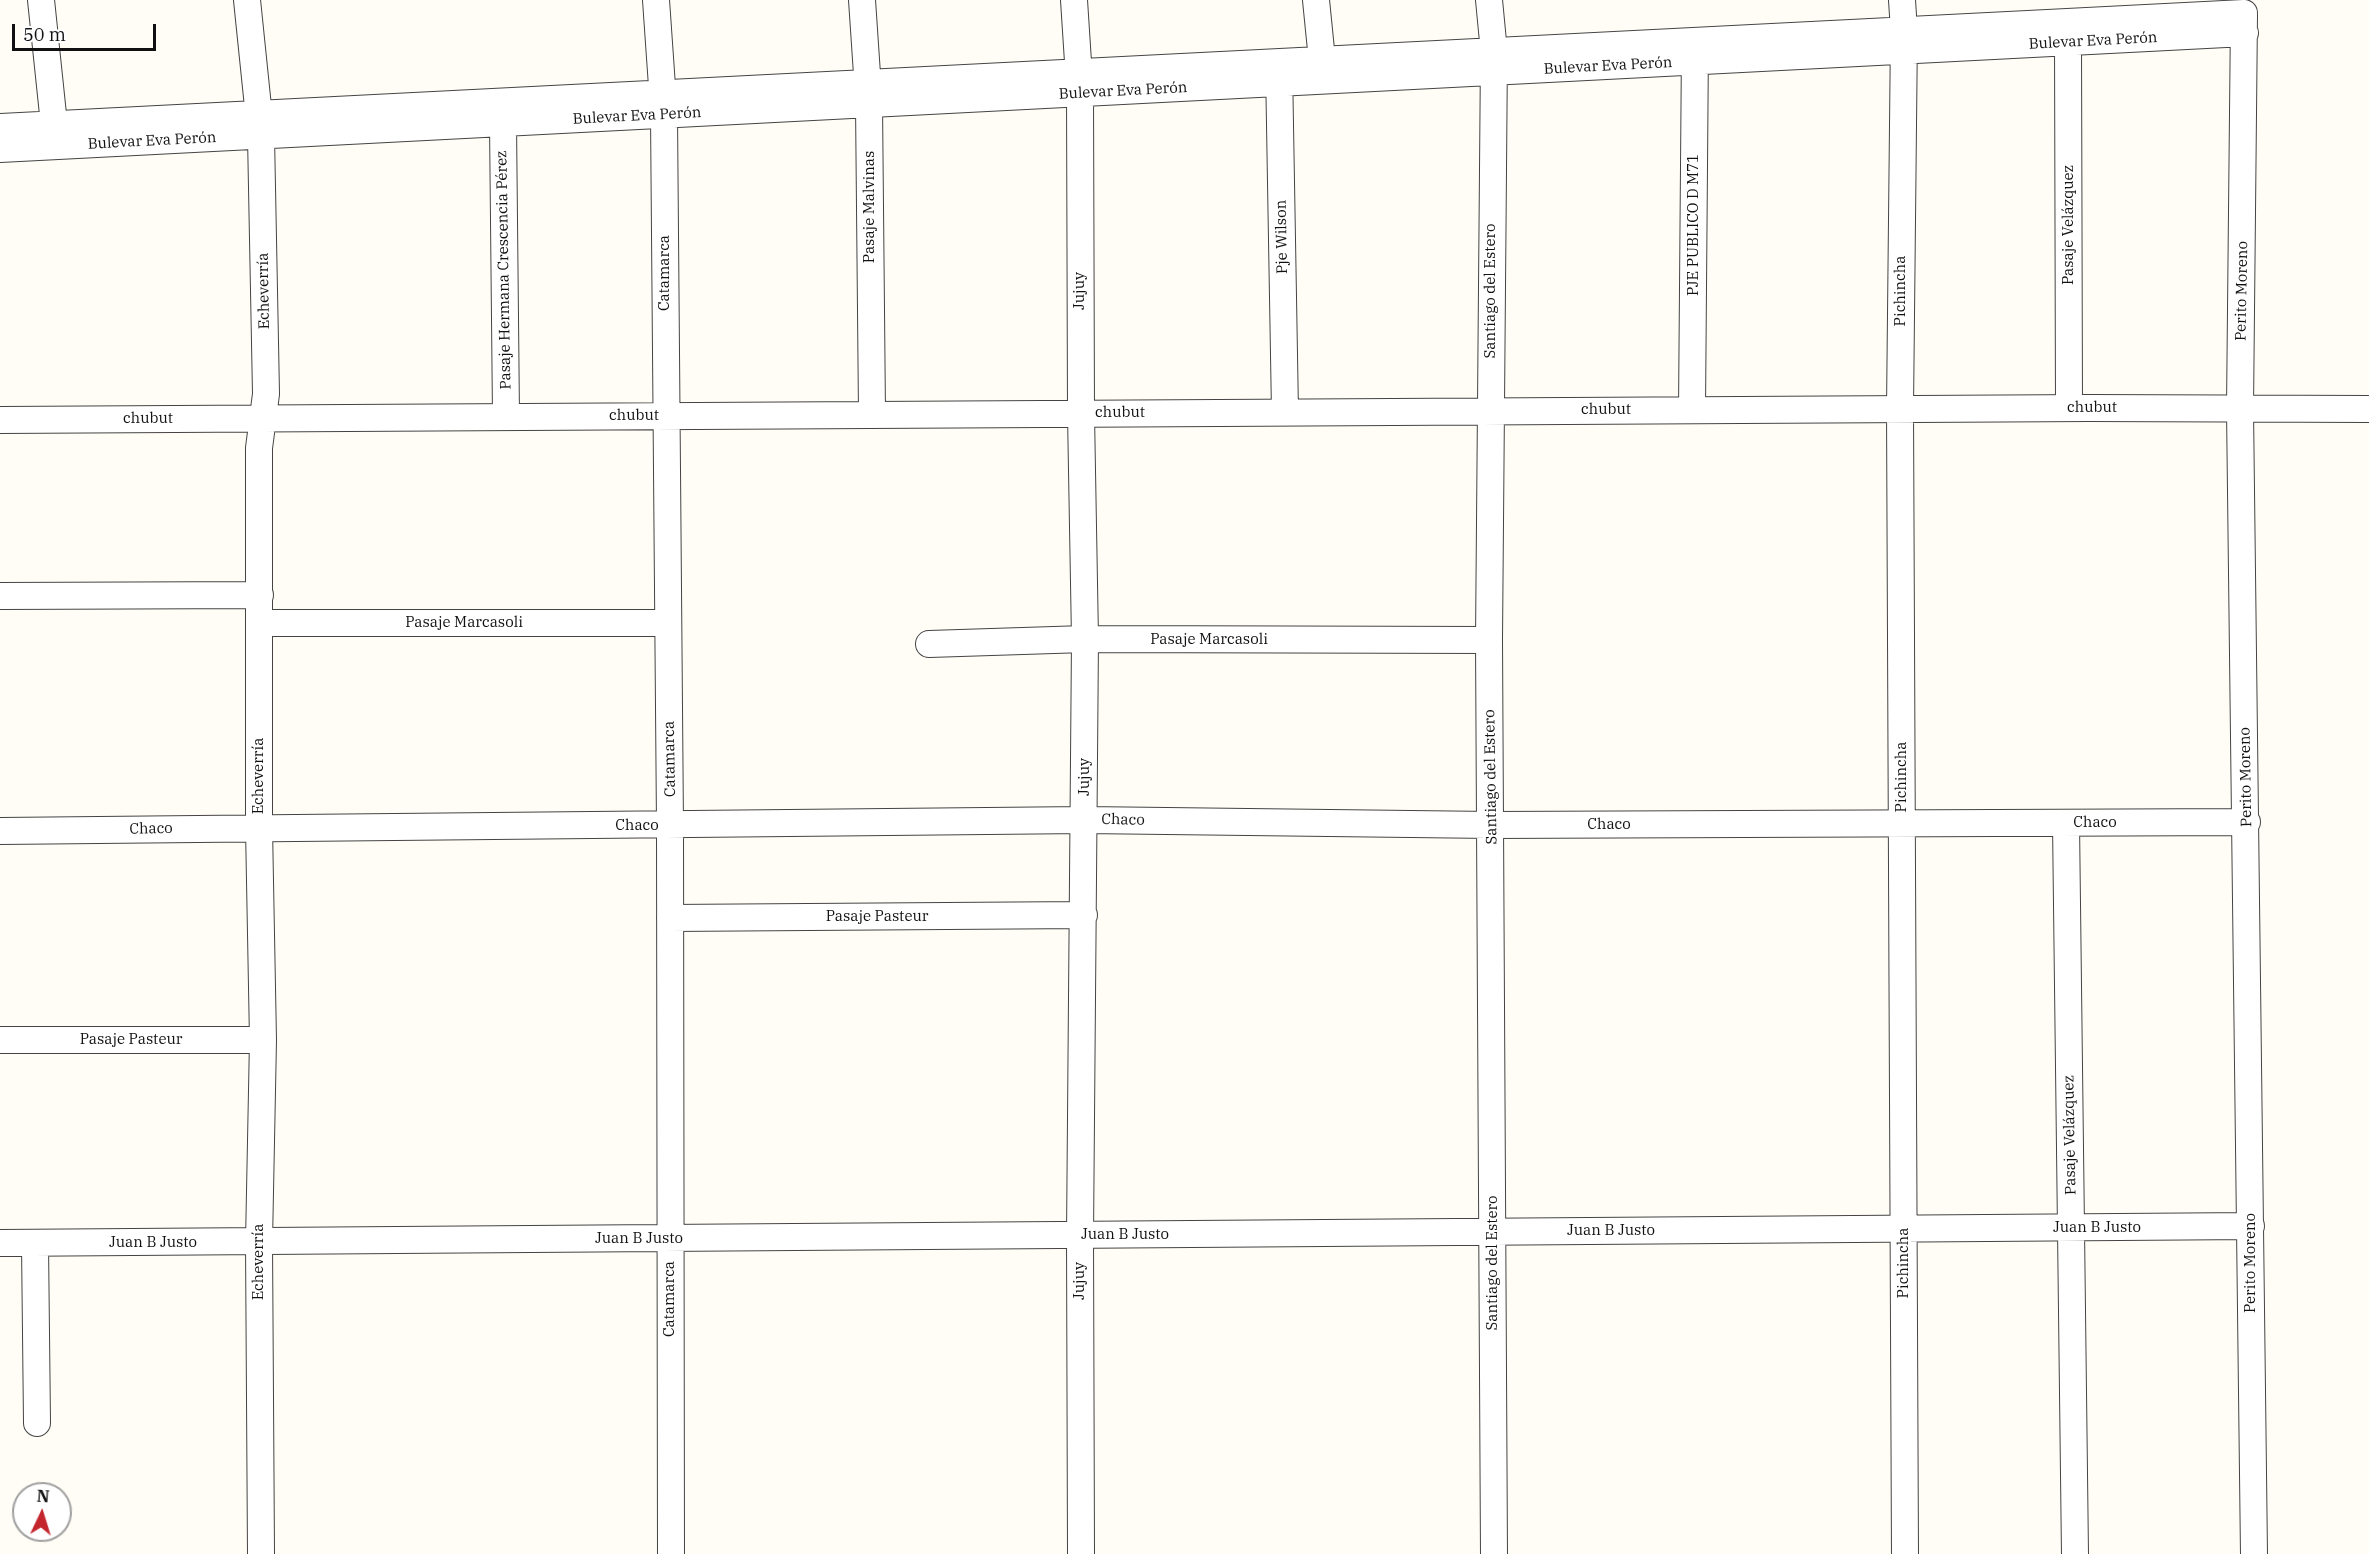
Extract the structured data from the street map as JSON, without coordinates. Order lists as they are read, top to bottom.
{
  "streets": {
    "street": [
      "Bulevar Eva Perón",
      "Pasaje Malvinas",
      "PJE PUBLICO D M71",
      "Pasaje Velázquez",
      "Pje Wilson",
      "Pasaje Hermana Crescencia Pérez",
      "Catamarca",
      "Echeverría",
      "Jujuy",
      "Santiago del Estero",
      "Pichincha",
      "Perito Moreno",
      "chubut",
      "Pasaje Marcasoli",
      "Chaco",
      "Pasaje Pasteur",
      "Juan B Justo"
    ]
  },
  "crossings": [
    ["Bulevar Eva Perón", "Pasaje Malvinas"],
    ["Bulevar Eva Perón", "PJE PUBLICO D M71"],
    ["Bulevar Eva Perón", "Pasaje Velázquez"],
    ["Bulevar Eva Perón", "Pje Wilson"],
    ["Bulevar Eva Perón", "Pasaje Hermana Crescencia Pérez"],
    ["Bulevar Eva Perón", "Catamarca"],
    ["Bulevar Eva Perón", "Echeverría"],
    ["Bulevar Eva Perón", "Jujuy"],
    ["Bulevar Eva Perón", "Santiago del Estero"],
    ["Bulevar Eva Perón", "Pichincha"],
    ["Bulevar Eva Perón", "Perito Moreno"],
    ["Pasaje Malvinas", "chubut"],
    ["PJE PUBLICO D M71", "chubut"],
    ["Pasaje Velázquez", "chubut"],
    ["Pasaje Velázquez", "Chaco"],
    ["Pasaje Velázquez", "Juan B Justo"],
    ["Pje Wilson", "chubut"],
    ["Pasaje Hermana Crescencia Pérez", "chubut"],
    ["Catamarca", "chubut"],
    ["Catamarca", "Pasaje Marcasoli"],
    ["Catamarca", "Chaco"],
    ["Catamarca", "Pasaje Pasteur"],
    ["Catamarca", "Juan B Justo"],
    ["Echeverría", "chubut"],
    ["Echeverría", "Pasaje Marcasoli"],
    ["Echeverría", "Chaco"],
    ["Echeverría", "Pasaje Pasteur"],
    ["Echeverría", "Juan B Justo"],
    ["Jujuy", "chubut"],
    ["Jujuy", "Pasaje Marcasoli"],
    ["Jujuy", "Chaco"],
    ["Jujuy", "Pasaje Pasteur"],
    ["Jujuy", "Juan B Justo"],
    ["Santiago del Estero", "chubut"],
    ["Santiago del Estero", "Pasaje Marcasoli"],
    ["Santiago del Estero", "Chaco"],
    ["Santiago del Estero", "Juan B Justo"],
    ["Pichincha", "chubut"],
    ["Pichincha", "Chaco"],
    ["Pichincha", "Juan B Justo"],
    ["Perito Moreno", "chubut"],
    ["Perito Moreno", "Chaco"],
    ["Perito Moreno", "Juan B Justo"]
  ],
  "scale_bar": "50 m",
  "north": "top"
}
